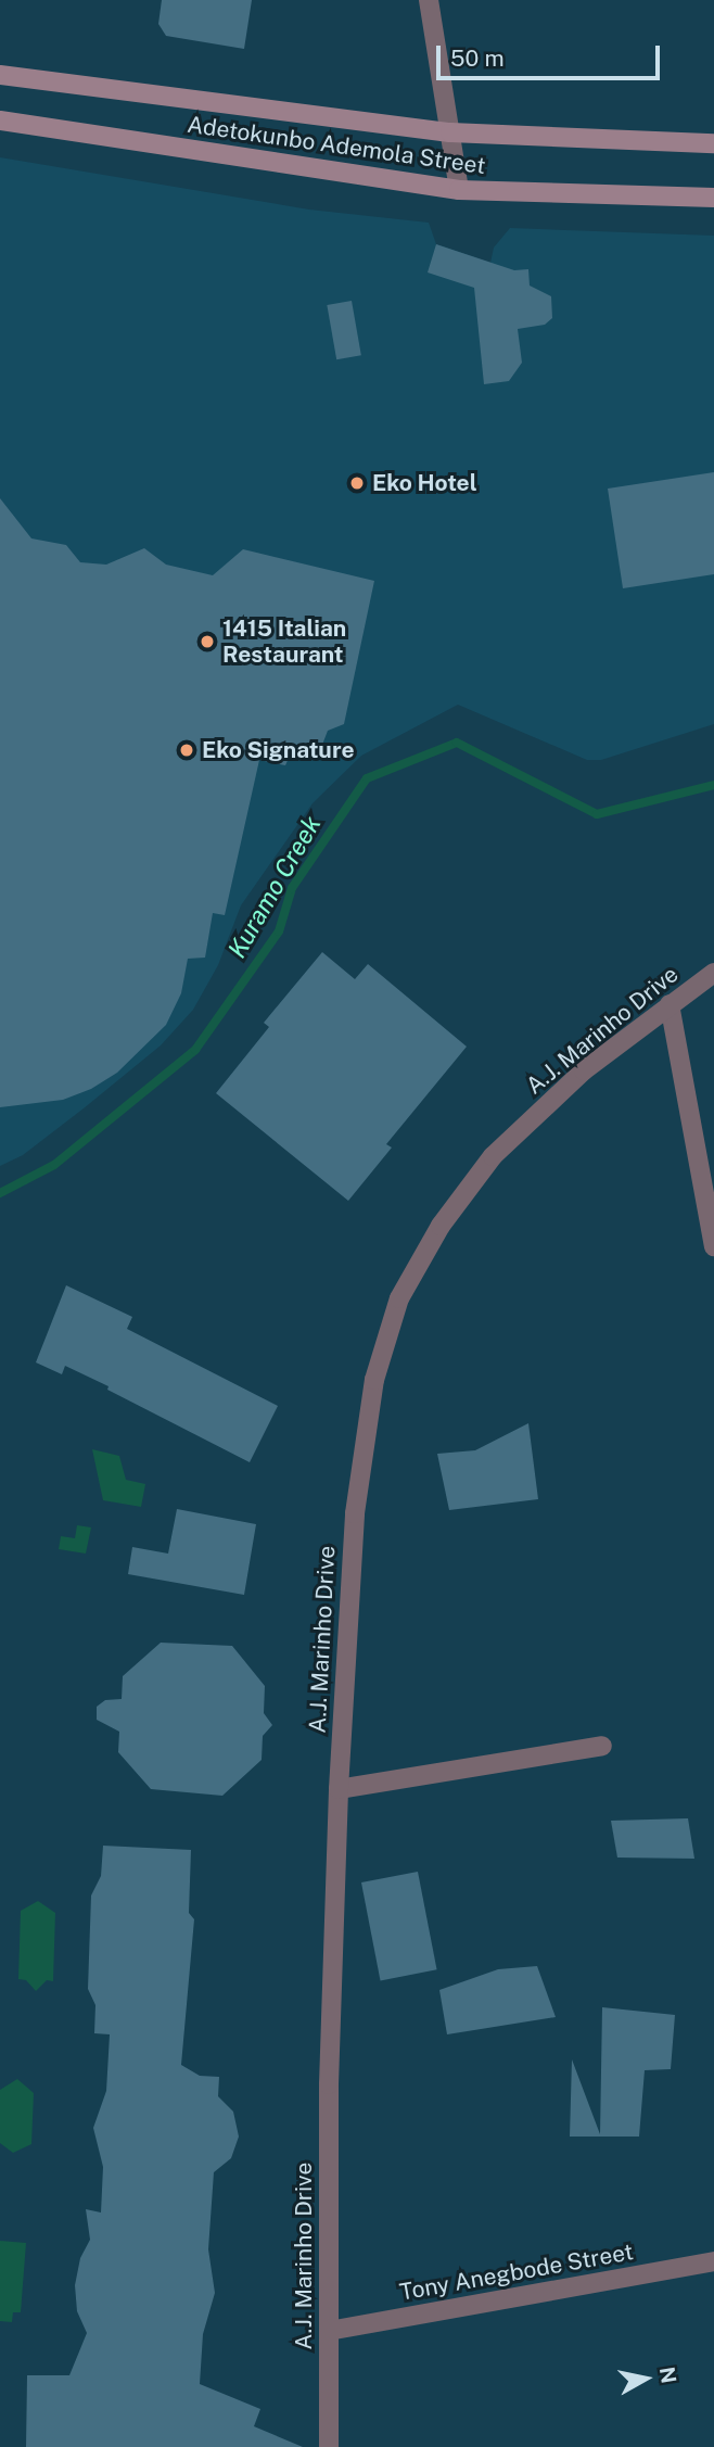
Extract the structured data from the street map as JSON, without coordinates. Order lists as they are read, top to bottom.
{
  "streets": {
    "main road": ["Adetokunbo Ademola Street"],
    "street": ["A.J. Marinho Drive", "Tony Anegbode Street"]
  },
  "crossings": [
    ["A.J. Marinho Drive", "Tony Anegbode Street"]
  ],
  "water": ["Kuramo Creek"],
  "places": ["Eko Hotel", "1415 Italian Restaurant", "Eko Signature"],
  "scale_bar": "50 m",
  "north": "right"
}
